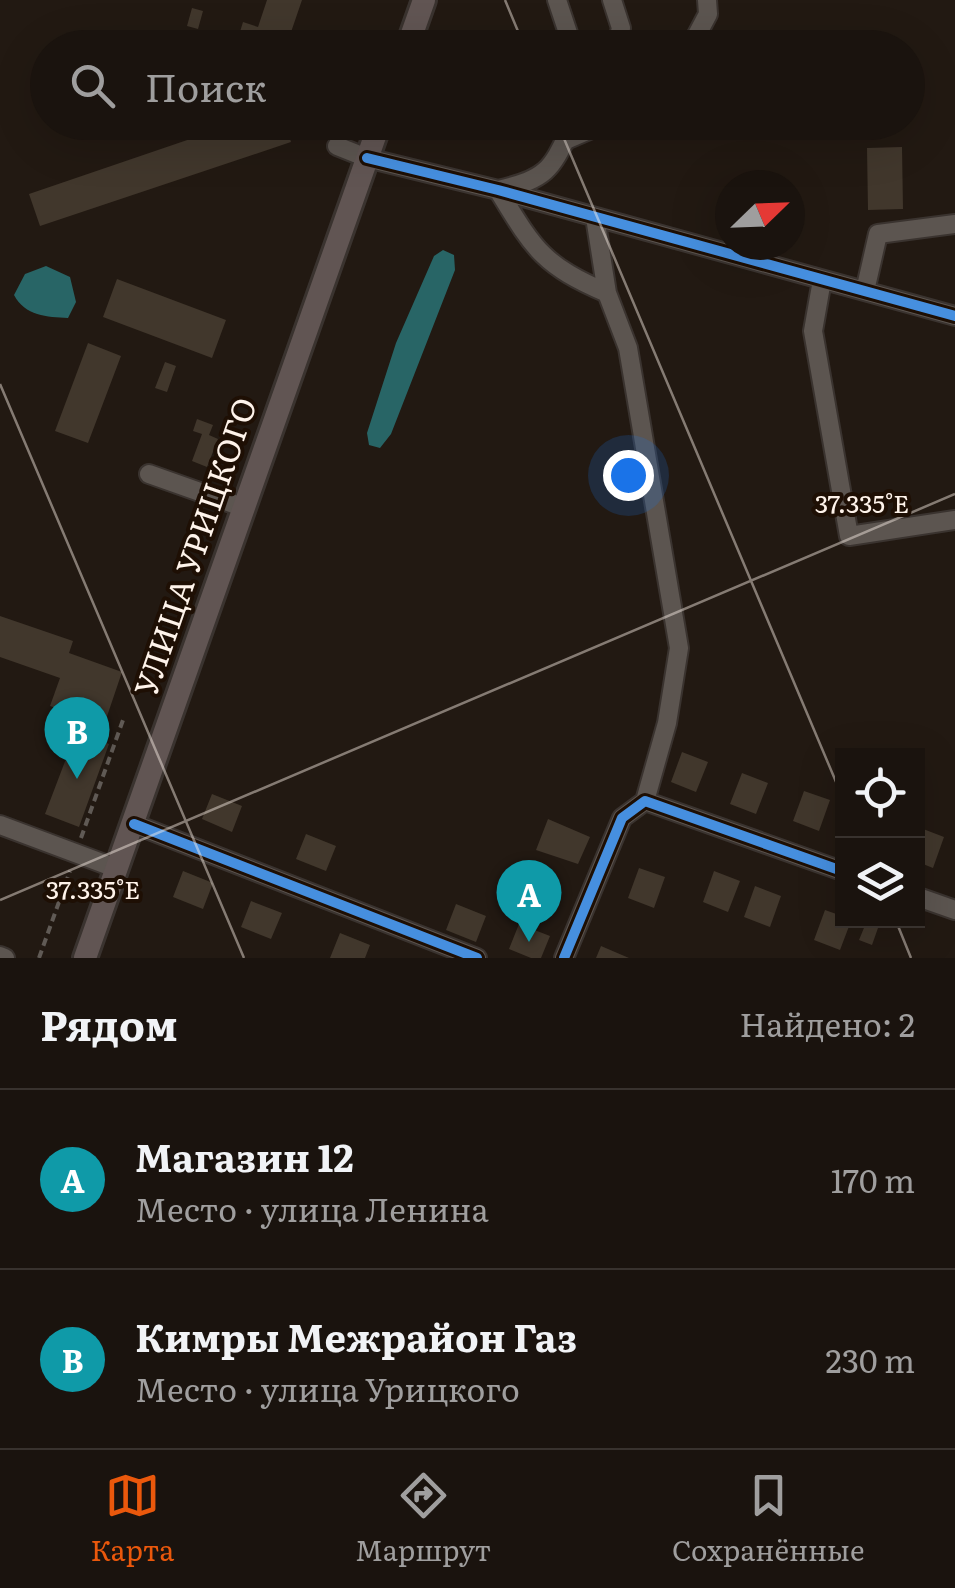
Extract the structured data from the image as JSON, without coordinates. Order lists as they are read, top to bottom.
{
  "streets": {
    "main road": ["УЛИЦА УРИЦКОГО"]
  },
  "north": "top right",
  "page": {
    "search": "Поиск",
    "pins": ["B", "A"],
    "heading": ["Рядом", "Найдено: 2"],
    "list": [
      {
        "mark": "A",
        "name": "Магазин 12",
        "note": "Место · улица Ленина",
        "value": "170 m"
      },
      {
        "mark": "B",
        "name": "Кимры Межрайон Газ",
        "note": "Место · улица Урицкого",
        "value": "230 m"
      }
    ],
    "nav": ["Карта", "Маршрут", "Сохранённые"]
  },
  "coordinates": ["37.335°E"]
}
